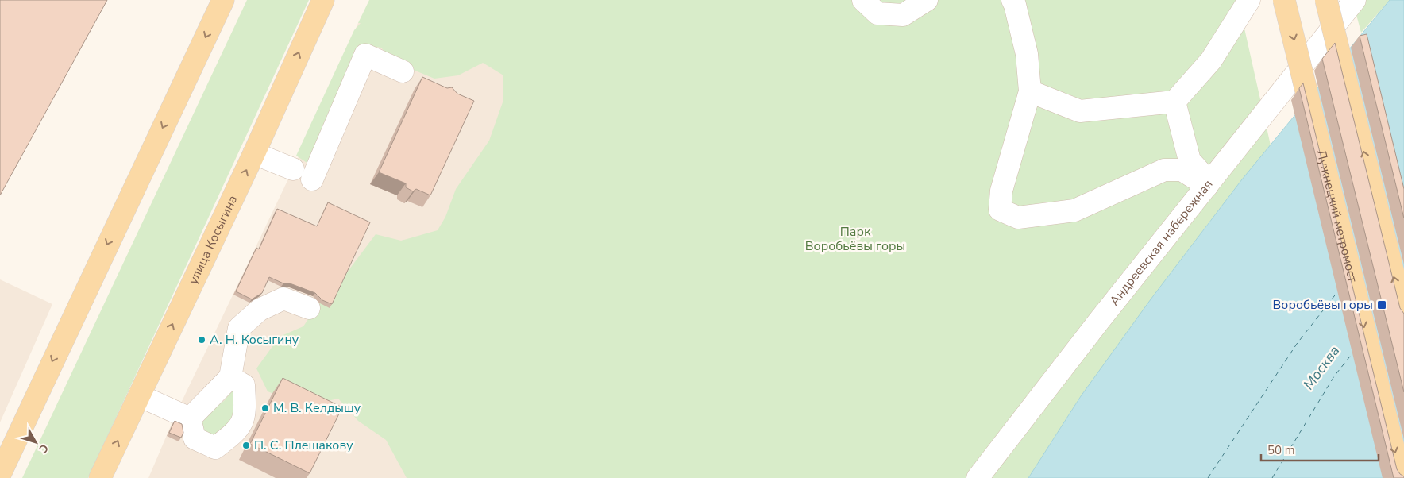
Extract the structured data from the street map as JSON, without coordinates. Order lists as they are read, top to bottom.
{
  "streets": {
    "main road": ["Лужнецкий метромост", "улица Косыгина"],
    "lane": ["Андреевская набережная"]
  },
  "water": ["Москва"],
  "parks": ["Парк Воробьёвы горы"],
  "places": {
    "transit": ["Воробьёвы горы"],
    "other": ["А. Н. Косыгину", "М. В. Келдышу", "П. С. Плешакову"]
  },
  "scale_bar": "50 m",
  "north": "bottom right"
}
